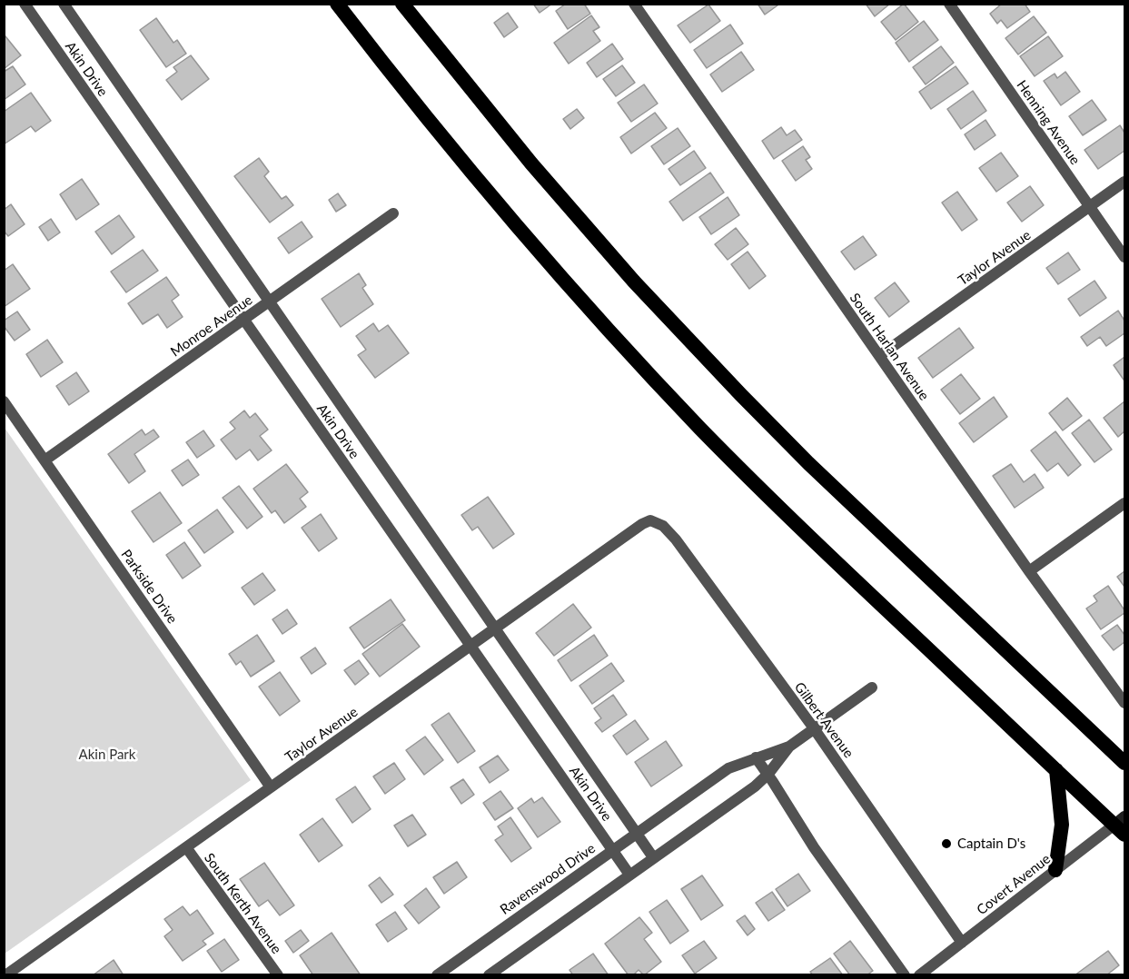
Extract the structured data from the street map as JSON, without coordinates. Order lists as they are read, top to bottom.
{
  "streets": {
    "street": [
      "Akin Drive",
      "Henning Avenue",
      "Taylor Avenue",
      "Monroe Avenue",
      "South Harlan Avenue",
      "Parkside Drive",
      "Gilbert Avenue",
      "Ravenswood Drive",
      "Covert Avenue",
      "South Kerth Avenue"
    ]
  },
  "crossings": [
    ["Akin Drive", "Taylor Avenue"],
    ["Akin Drive", "Monroe Avenue"],
    ["Akin Drive", "Ravenswood Drive"],
    ["Henning Avenue", "Taylor Avenue"],
    ["Taylor Avenue", "South Harlan Avenue"],
    ["Taylor Avenue", "Parkside Drive"],
    ["Taylor Avenue", "Gilbert Avenue"],
    ["Taylor Avenue", "South Kerth Avenue"],
    ["Monroe Avenue", "Parkside Drive"],
    ["Gilbert Avenue", "Ravenswood Drive"],
    ["Gilbert Avenue", "Covert Avenue"]
  ],
  "parks": ["Akin Park"],
  "places": ["Captain D's"]
}
